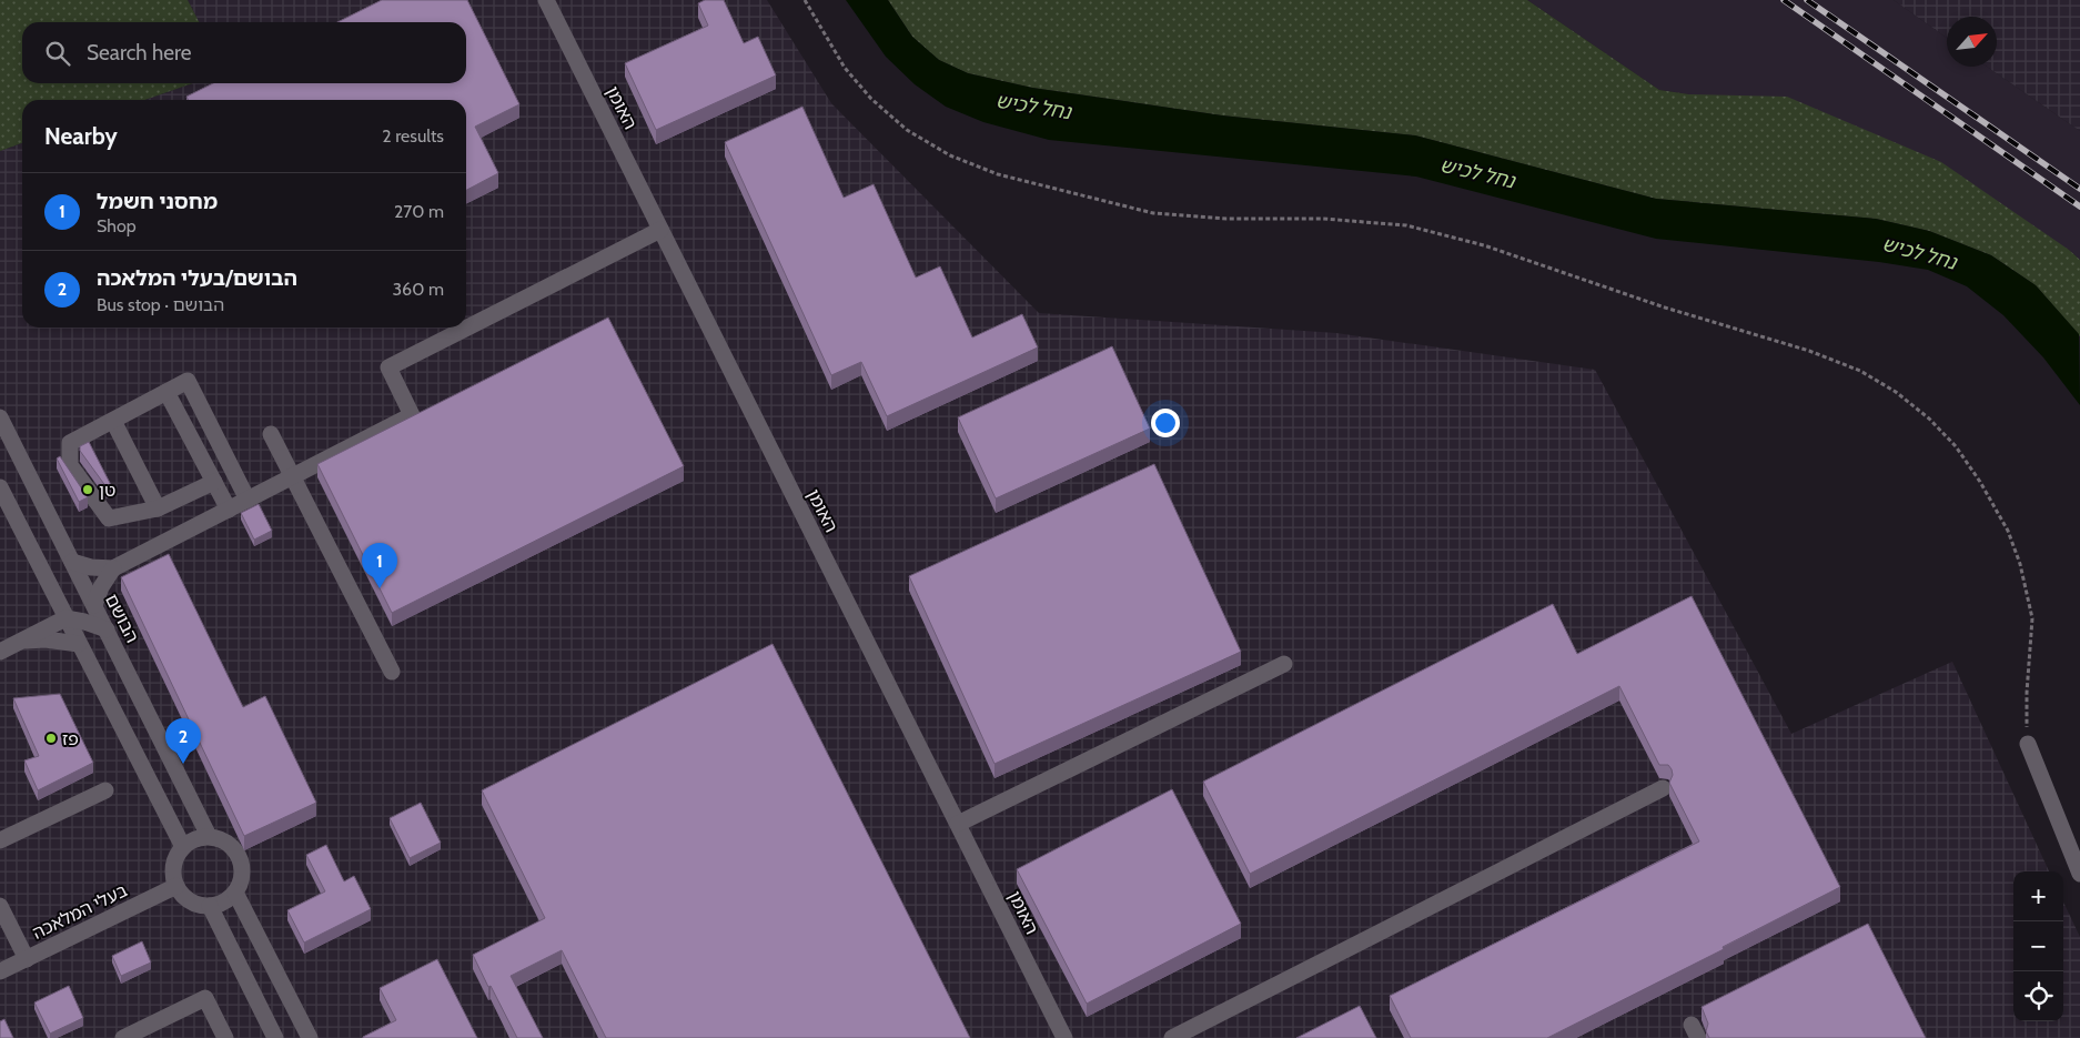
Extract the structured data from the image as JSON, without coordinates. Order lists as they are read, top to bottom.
{
  "streets": {
    "street": ["האומן", "הבושם", "בעלי המלאכה"]
  },
  "crossings": [
    ["הבושם", "בעלי המלאכה"]
  ],
  "water": ["נחל לכיש"],
  "places": ["טן", "פז"],
  "north": "top right",
  "page": {
    "search": "Search here",
    "heading": ["Nearby", "2 results"],
    "list": [
      {
        "mark": "1",
        "name": "מחסני חשמל",
        "note": "Shop",
        "value": "270 m"
      },
      {
        "mark": "2",
        "name": "הבושם/בעלי המלאכה",
        "note": "Bus stop · הבושם",
        "value": "360 m"
      }
    ],
    "pins": ["1", "2"],
    "map_buttons": ["+", "−"]
  }
}
